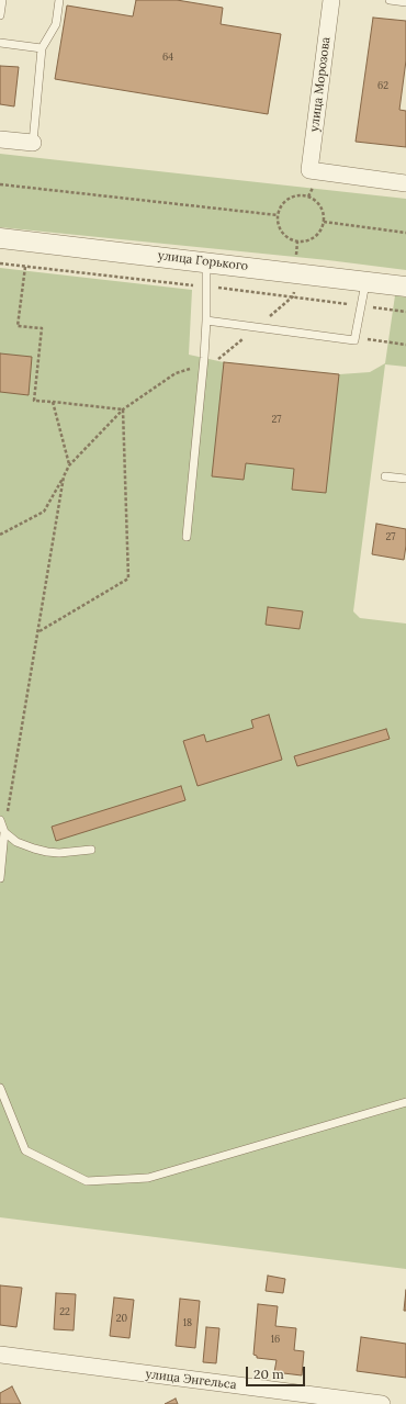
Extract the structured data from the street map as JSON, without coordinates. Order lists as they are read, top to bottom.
{
  "streets": {
    "street": ["улица Морозова", "улица Горького", "улица Энгельса"]
  },
  "house_numbers": [
    "64",
    "62",
    "27",
    "27",
    "22",
    "20",
    "18",
    "16"
  ],
  "scale_bar": "20 m"
}
